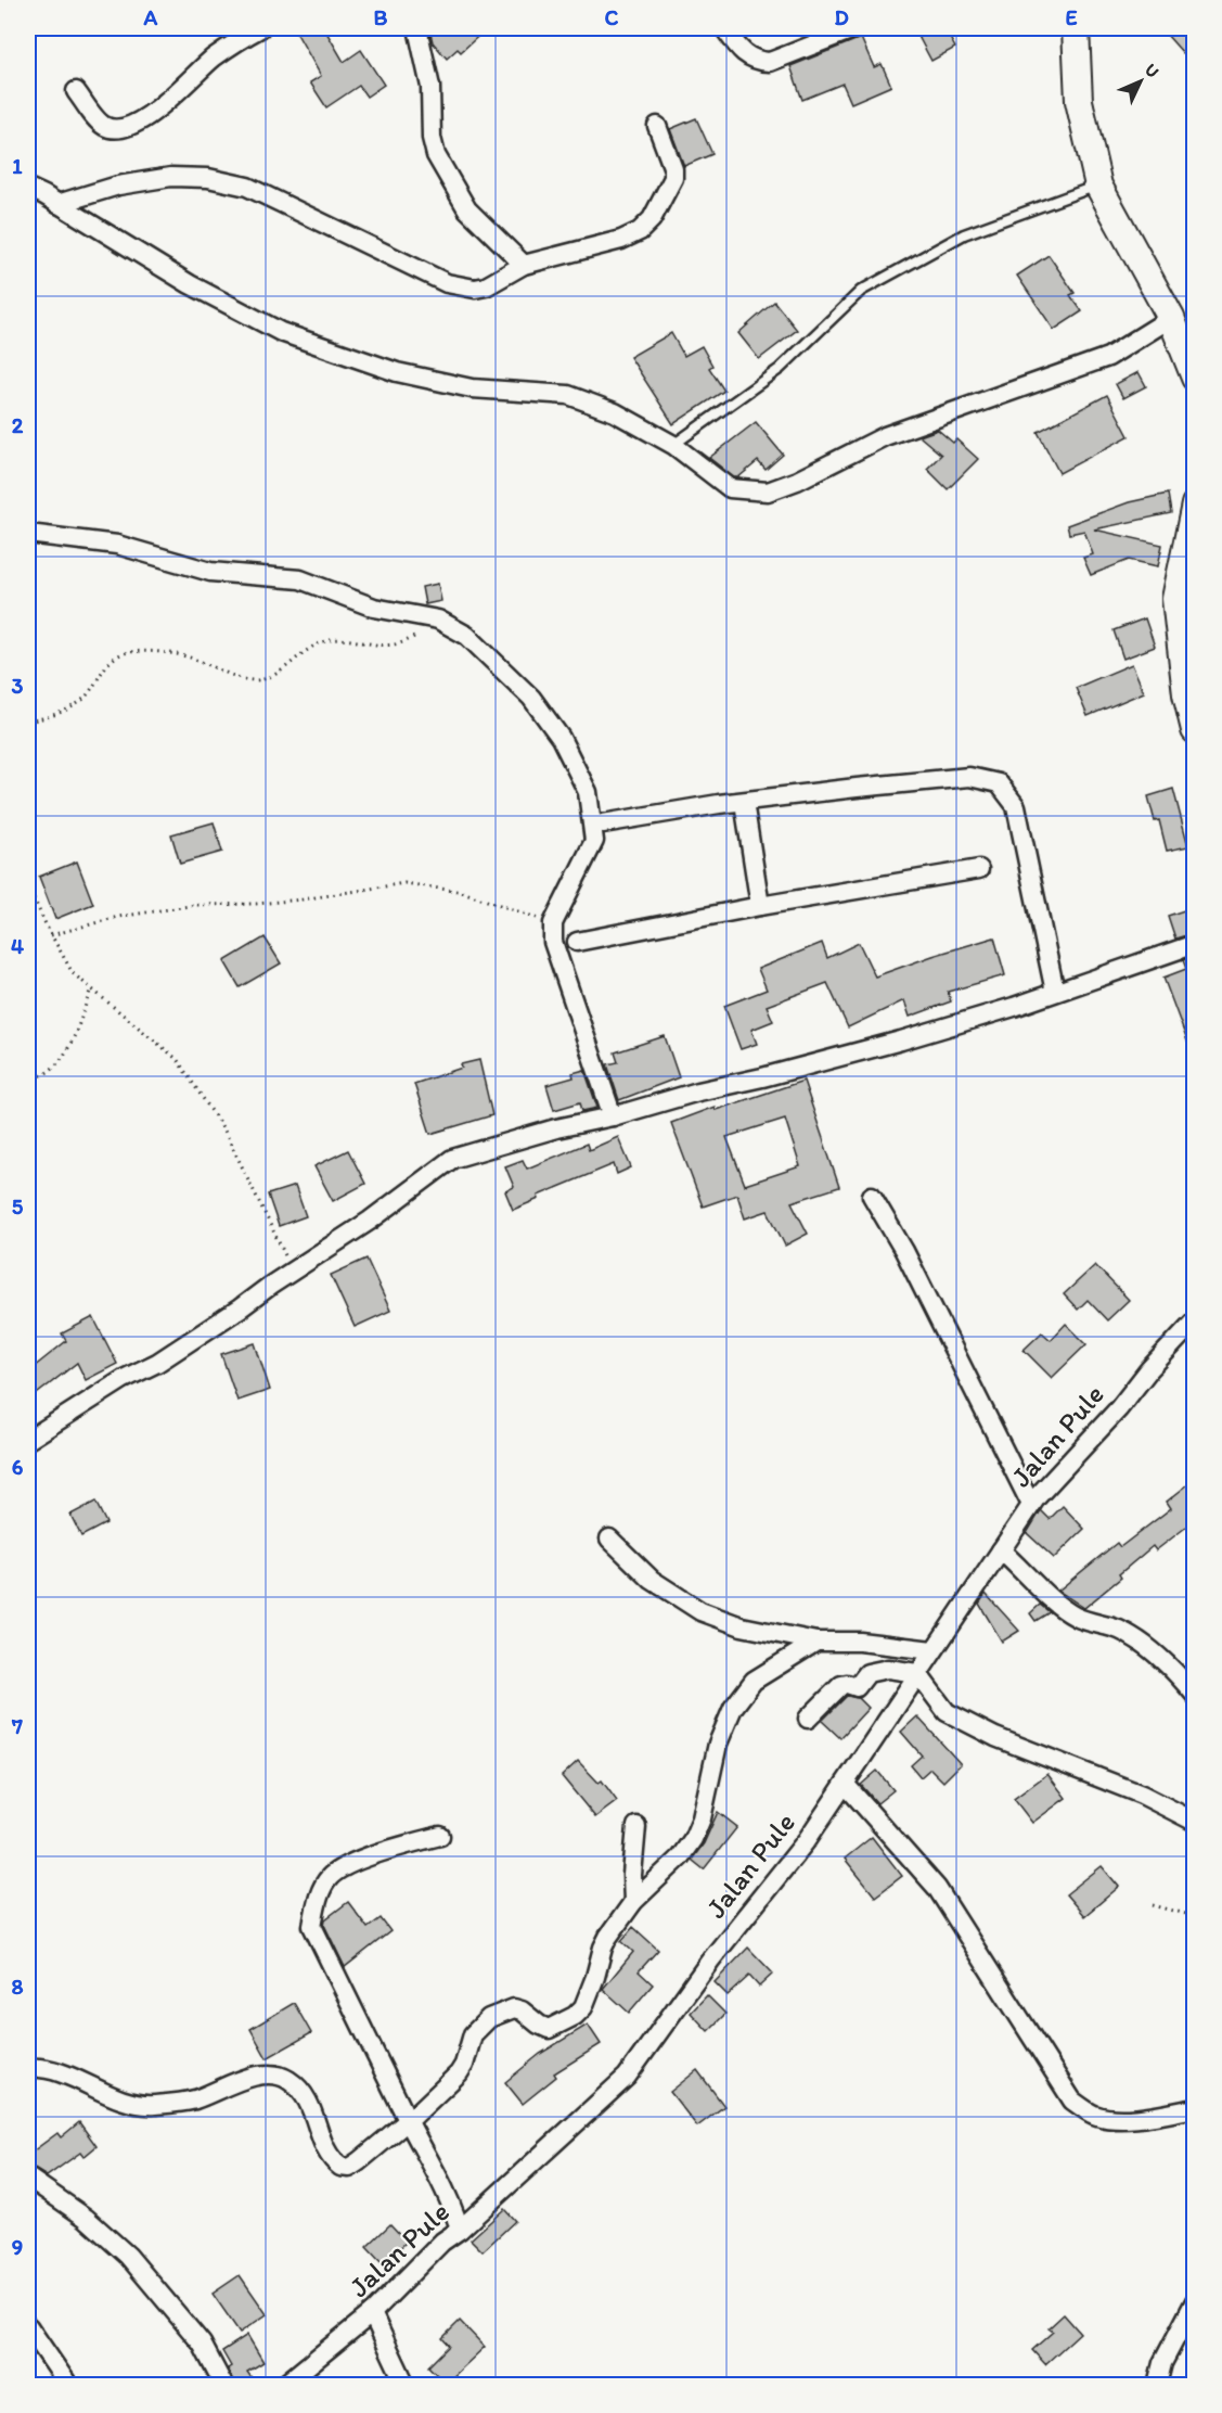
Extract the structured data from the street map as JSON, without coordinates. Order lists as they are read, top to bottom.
{
  "streets": {
    "street": ["Jalan Pule"]
  },
  "north": "top right",
  "grid": {
    "columns": [
      "A",
      "B",
      "C",
      "D",
      "E"
    ],
    "rows": [
      "1",
      "2",
      "3",
      "4",
      "5",
      "6",
      "7",
      "8",
      "9"
    ]
  }
}
